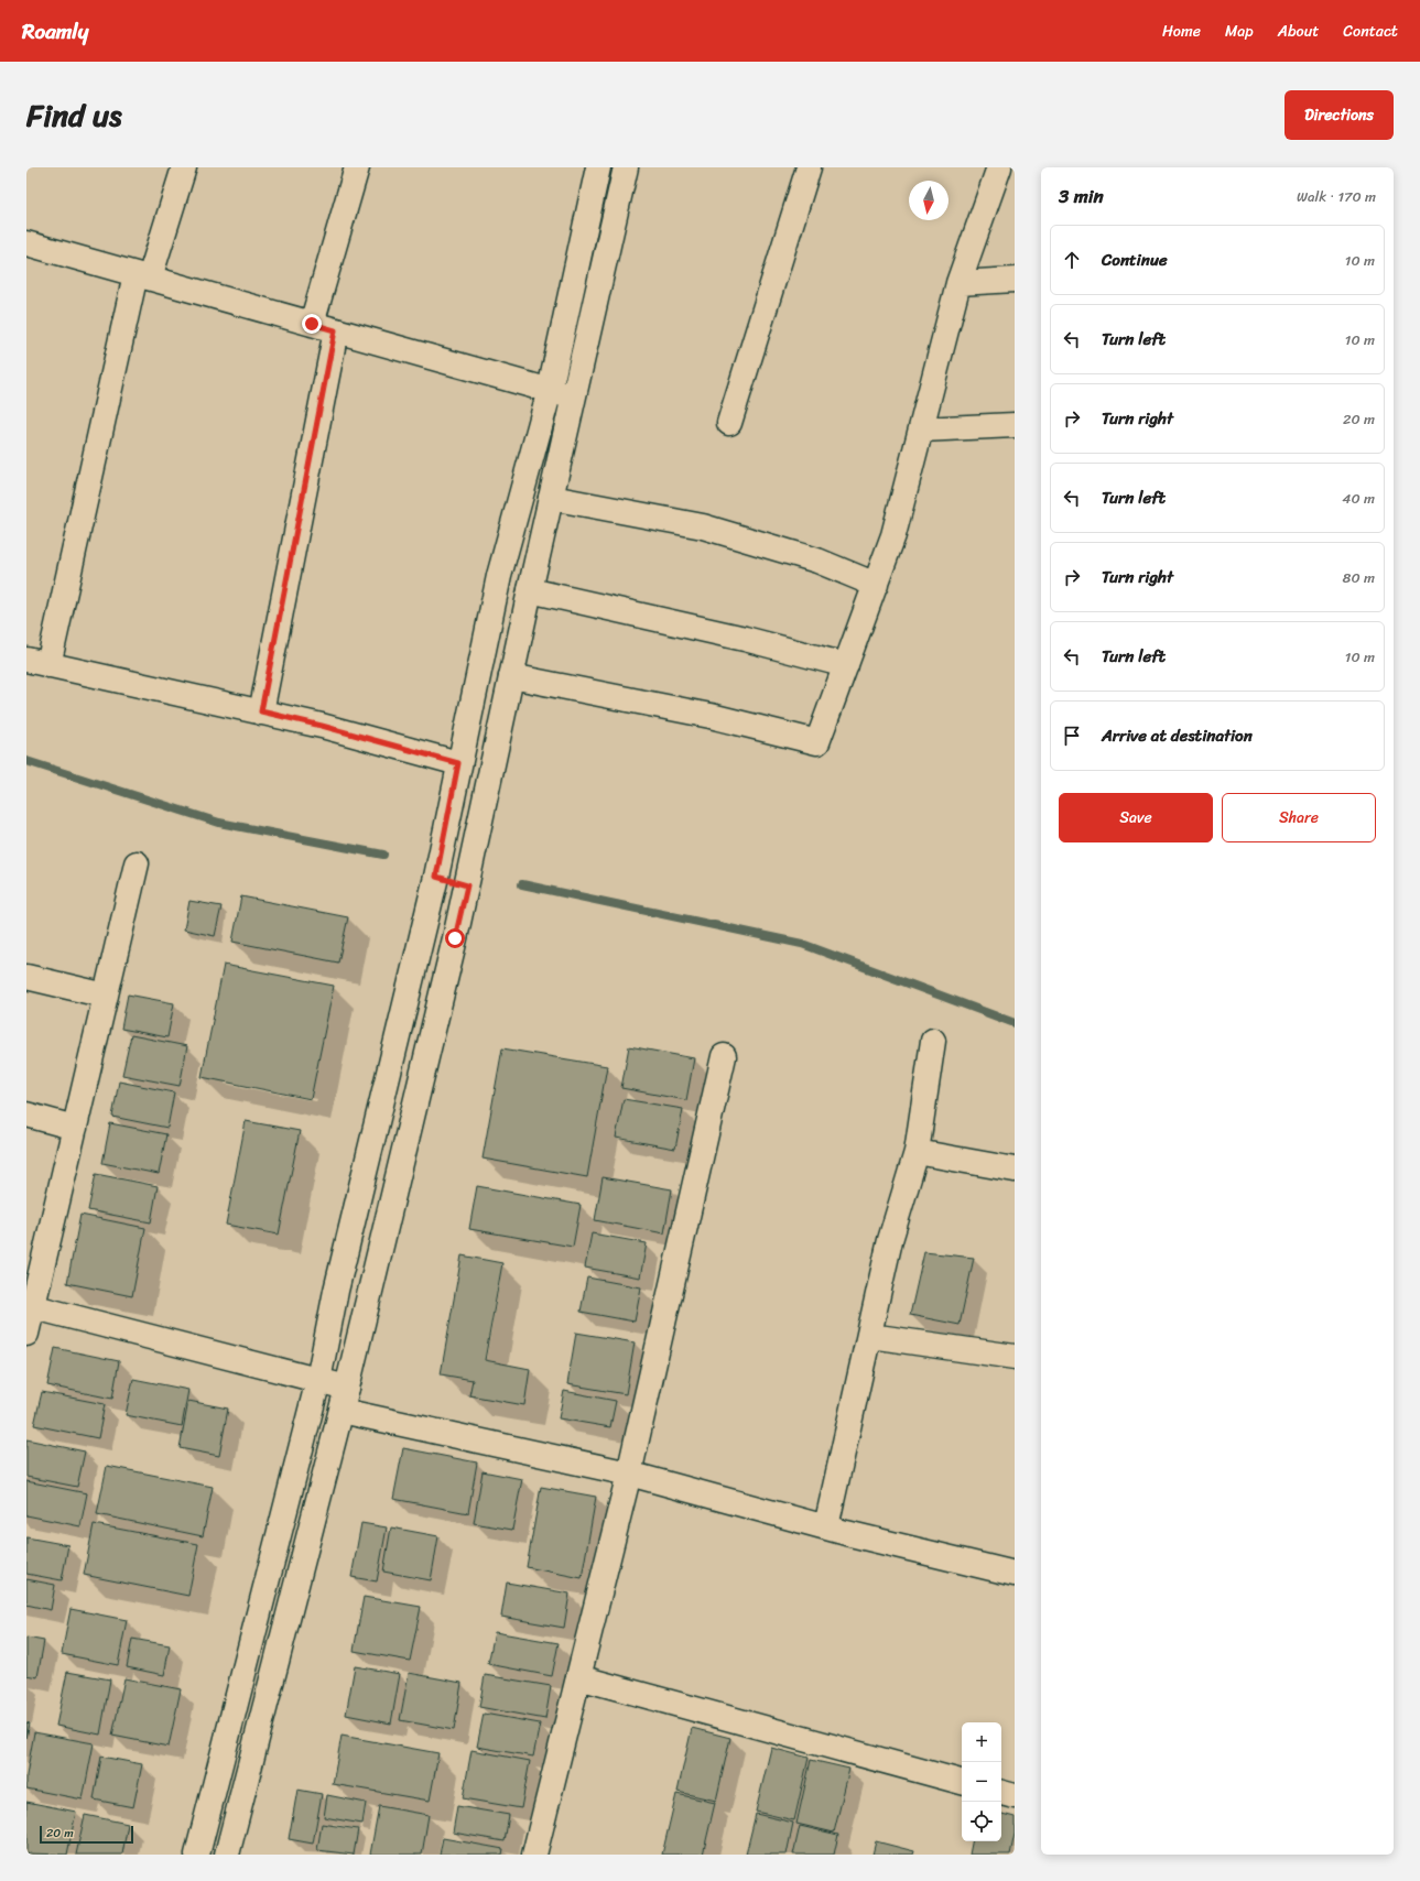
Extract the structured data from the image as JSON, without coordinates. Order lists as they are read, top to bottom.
{
  "scale_bar": "20 m",
  "north": "bottom",
  "page": {
    "header": "Roamly",
    "nav": [
      "Home",
      "Map",
      "About",
      "Contact"
    ],
    "title": "Find us",
    "buttons": [
      "Directions",
      ["Save", "Share"]
    ],
    "heading": ["3 min", "Walk · 170 m"],
    "list": [
      ["Continue", "10 m"],
      ["Turn left", "10 m"],
      ["Turn right", "20 m"],
      ["Turn left", "40 m"],
      ["Turn right", "80 m"],
      ["Turn left", "10 m"],
      "Arrive at destination"
    ],
    "map_buttons": ["+", "−"],
    "scale": "20 m"
  }
}
